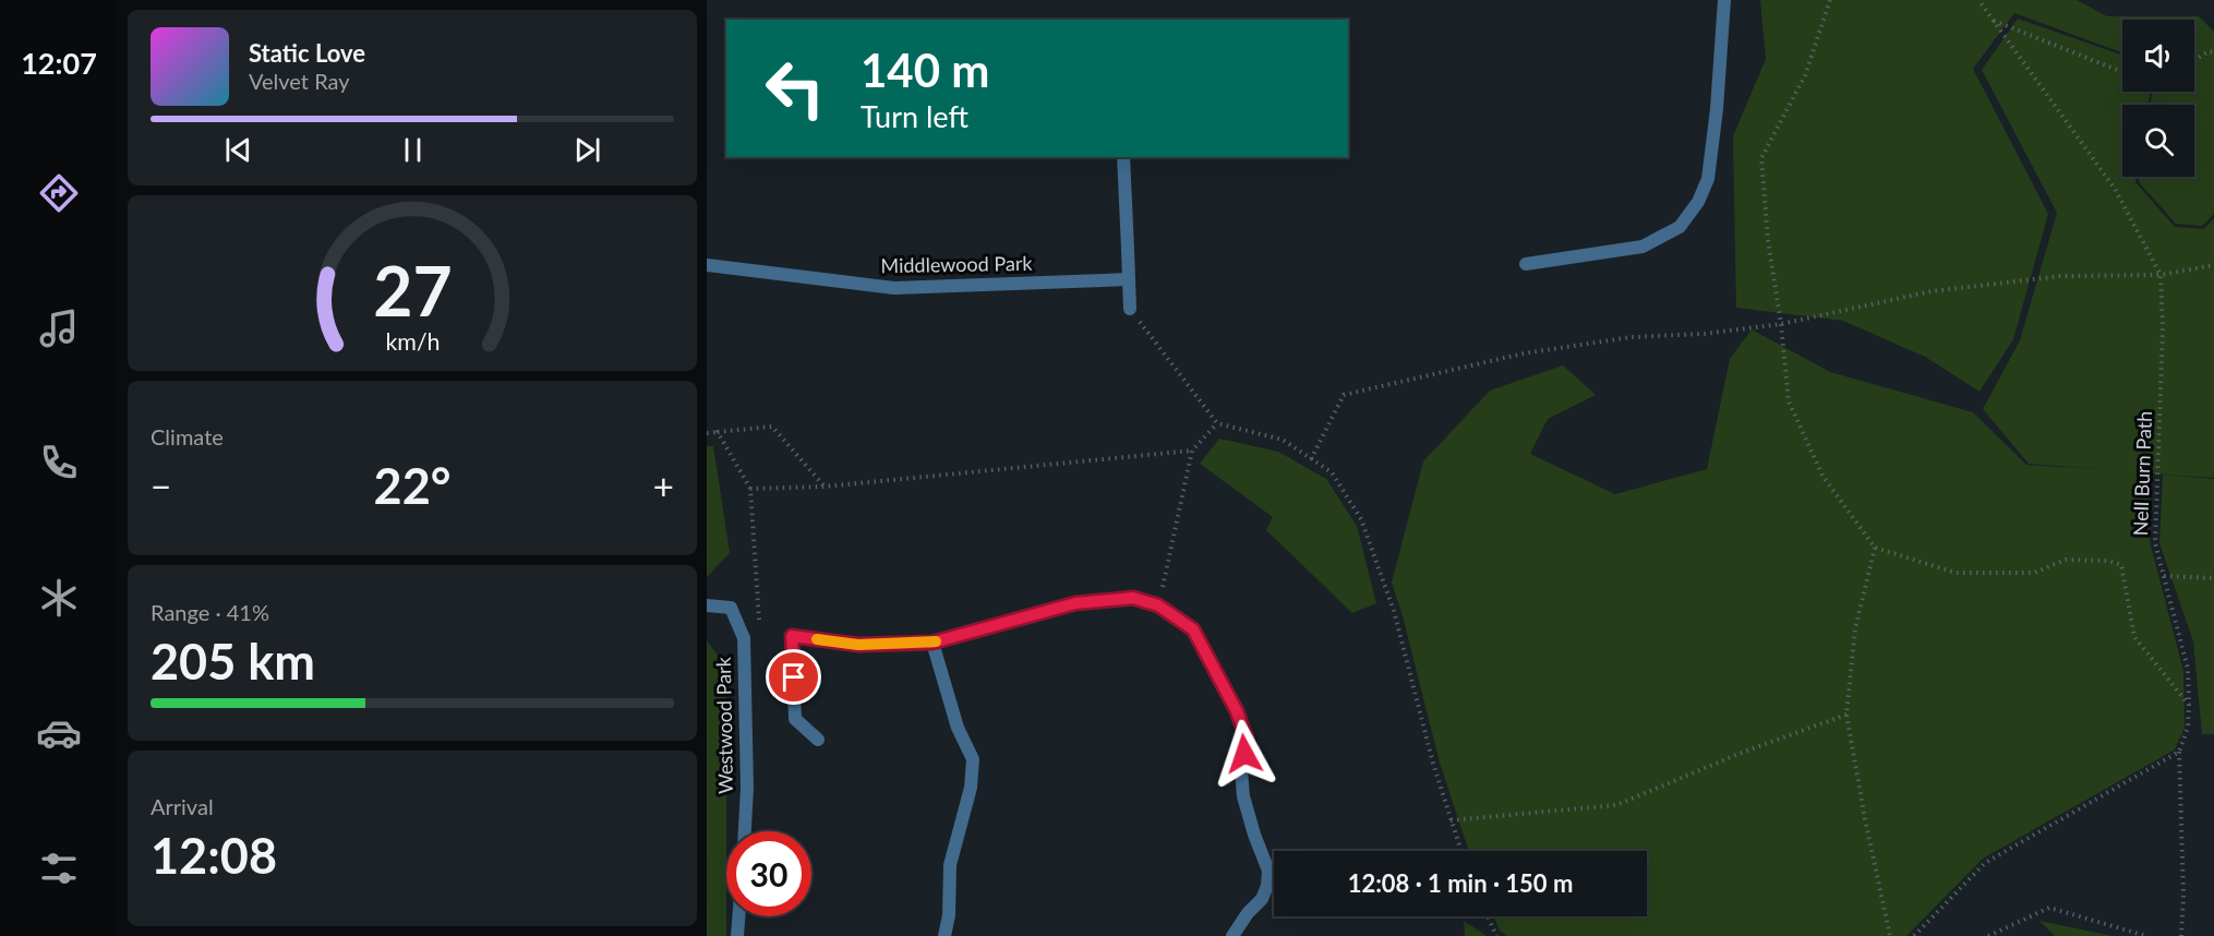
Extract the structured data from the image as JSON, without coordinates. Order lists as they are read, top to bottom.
{
  "streets": {
    "street": ["Middlewood Park", "Westwood Park"],
    "path": ["Nell Burn Path"]
  },
  "page": {
    "tabs": "12:07",
    "turn": ["140 m", "Turn left"],
    "song": ["Static Love", "Velvet Ray"],
    "tile": [
      "Climate",
      ["Range · 41%", "205 km"],
      ["Arrival", "12:08"]
    ],
    "heat": ["−", "22°", "+"],
    "limit": "30",
    "trip": "12:08 · 1 min · 150 m",
    "gauge": ["27", "km/h"]
  }
}
